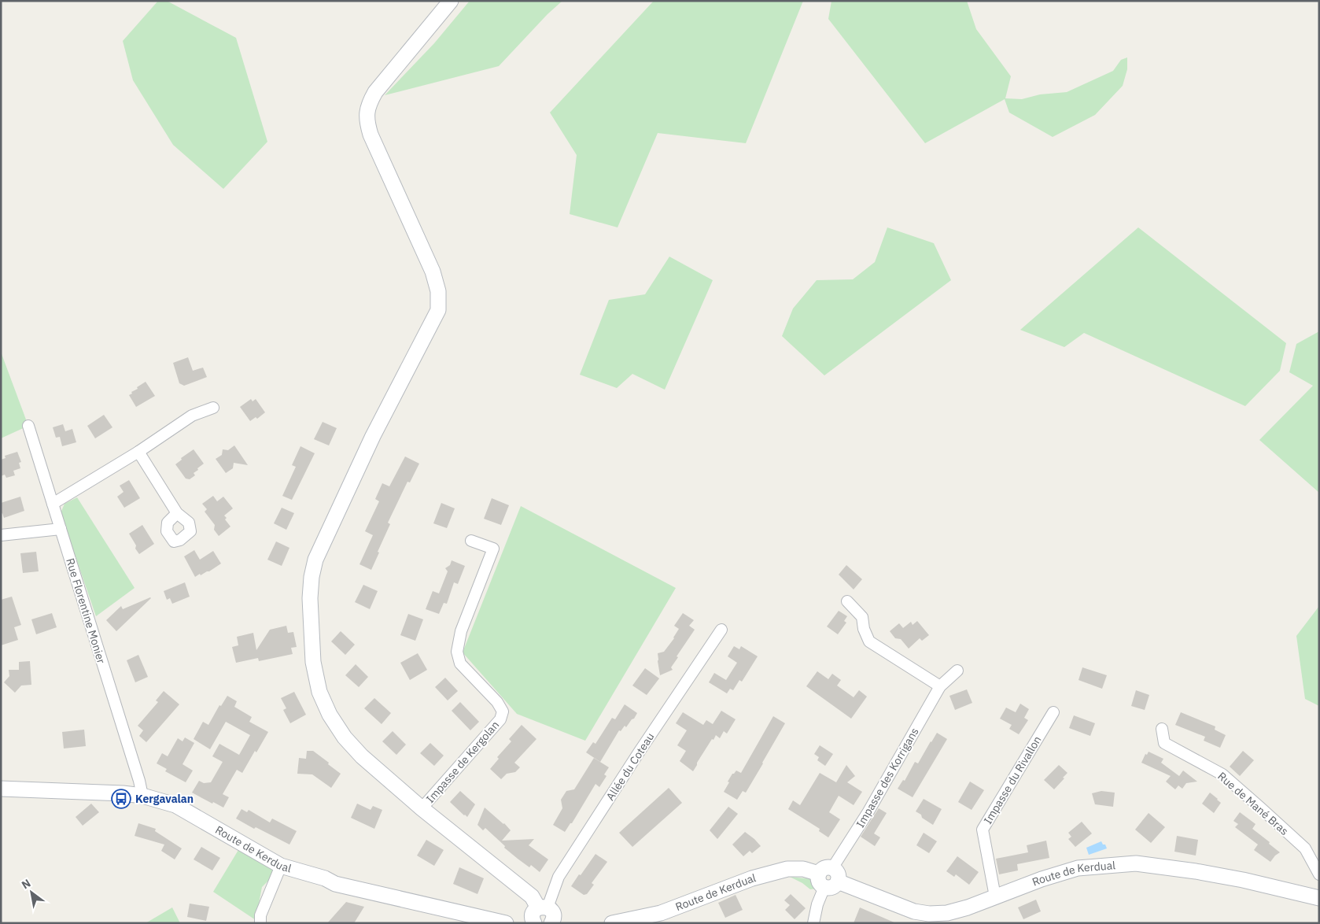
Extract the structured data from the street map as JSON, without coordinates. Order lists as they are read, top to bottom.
{
  "streets": {
    "street": [
      "Rue Florentine Monier",
      "Impasse de Kergolan",
      "Allée du Coteau",
      "Impasse des Korrigans",
      "Impasse du Rivallon",
      "Rue de Mané Bras",
      "Route de Kerdual"
    ]
  },
  "crossings": [
    ["Rue Florentine Monier", "Route de Kerdual"],
    ["Impasse des Korrigans", "Route de Kerdual"],
    ["Impasse du Rivallon", "Route de Kerdual"]
  ],
  "places": {
    "bus stop": ["Kergavalan"]
  },
  "north": "top left"
}
